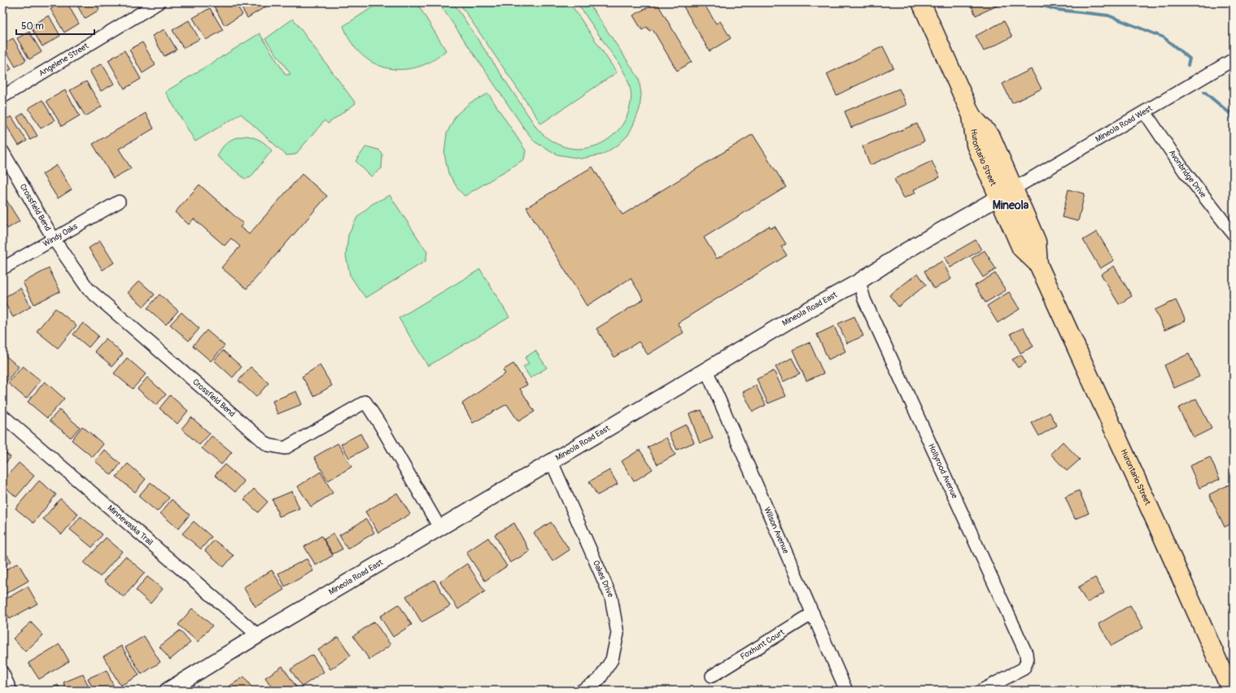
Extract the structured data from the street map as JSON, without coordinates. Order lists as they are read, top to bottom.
{
  "streets": {
    "main road": ["Hurontario Street"],
    "street": [
      "Angelene Street",
      "Mineola Road West",
      "Avonbridge Drive",
      "Crossfield Bend",
      "Windy Oaks",
      "Mineola Road East",
      "Hollyrood Avenue",
      "Minnewaska Trail",
      "Wilson Avenue",
      "Oakes Drive",
      "Foxhunt Court"
    ]
  },
  "crossings": [
    ["Mineola Road West", "Hurontario Street"],
    ["Mineola Road West", "Avonbridge Drive"],
    ["Mineola Road West", "Mineola Road East"],
    ["Hurontario Street", "Mineola Road East"],
    ["Crossfield Bend", "Windy Oaks"],
    ["Crossfield Bend", "Mineola Road East"],
    ["Mineola Road East", "Hollyrood Avenue"],
    ["Mineola Road East", "Minnewaska Trail"],
    ["Mineola Road East", "Wilson Avenue"],
    ["Mineola Road East", "Oakes Drive"],
    ["Wilson Avenue", "Foxhunt Court"]
  ],
  "districts": ["Mineola"],
  "scale_bar": "50 m"
}
